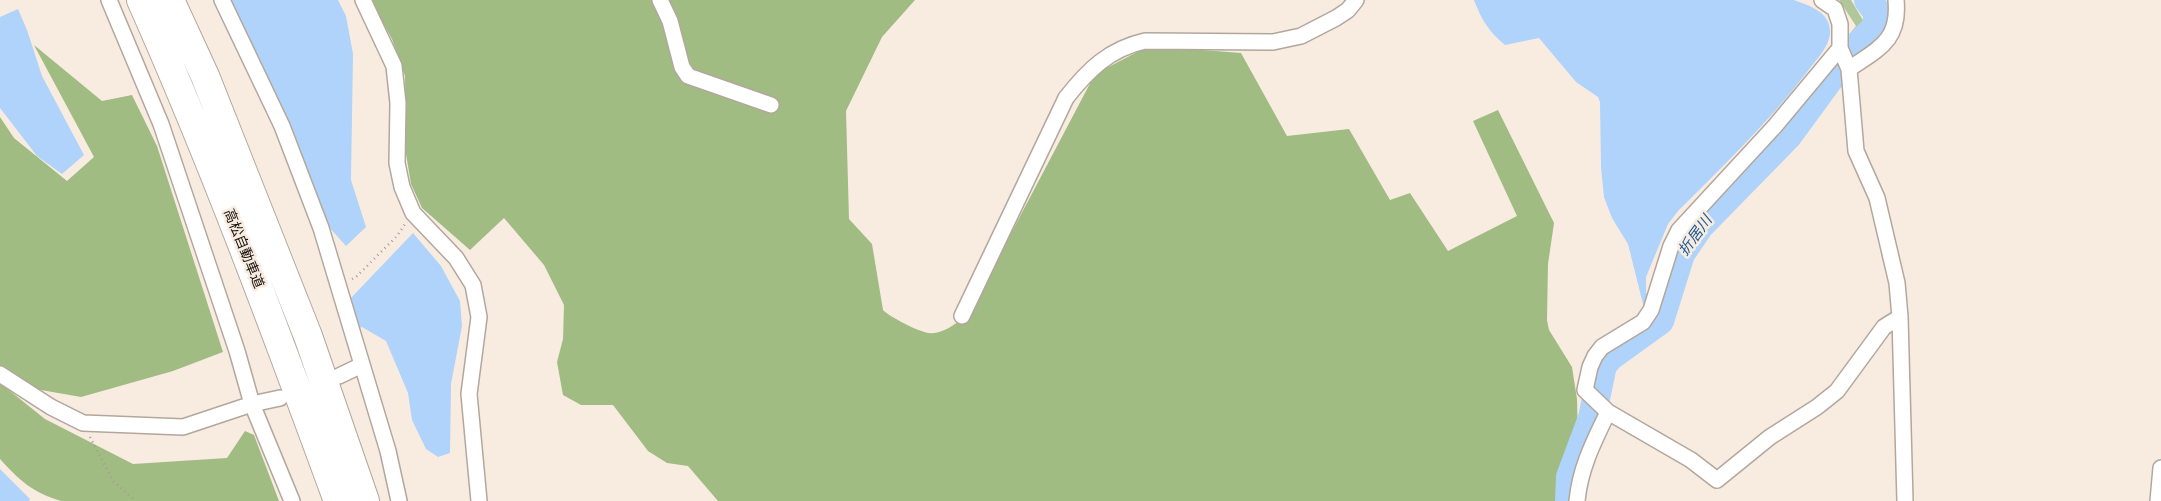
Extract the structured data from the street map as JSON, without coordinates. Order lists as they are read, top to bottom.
{
  "streets": {
    "highway": ["高松自動車道"]
  },
  "water": ["折居川"]
}
